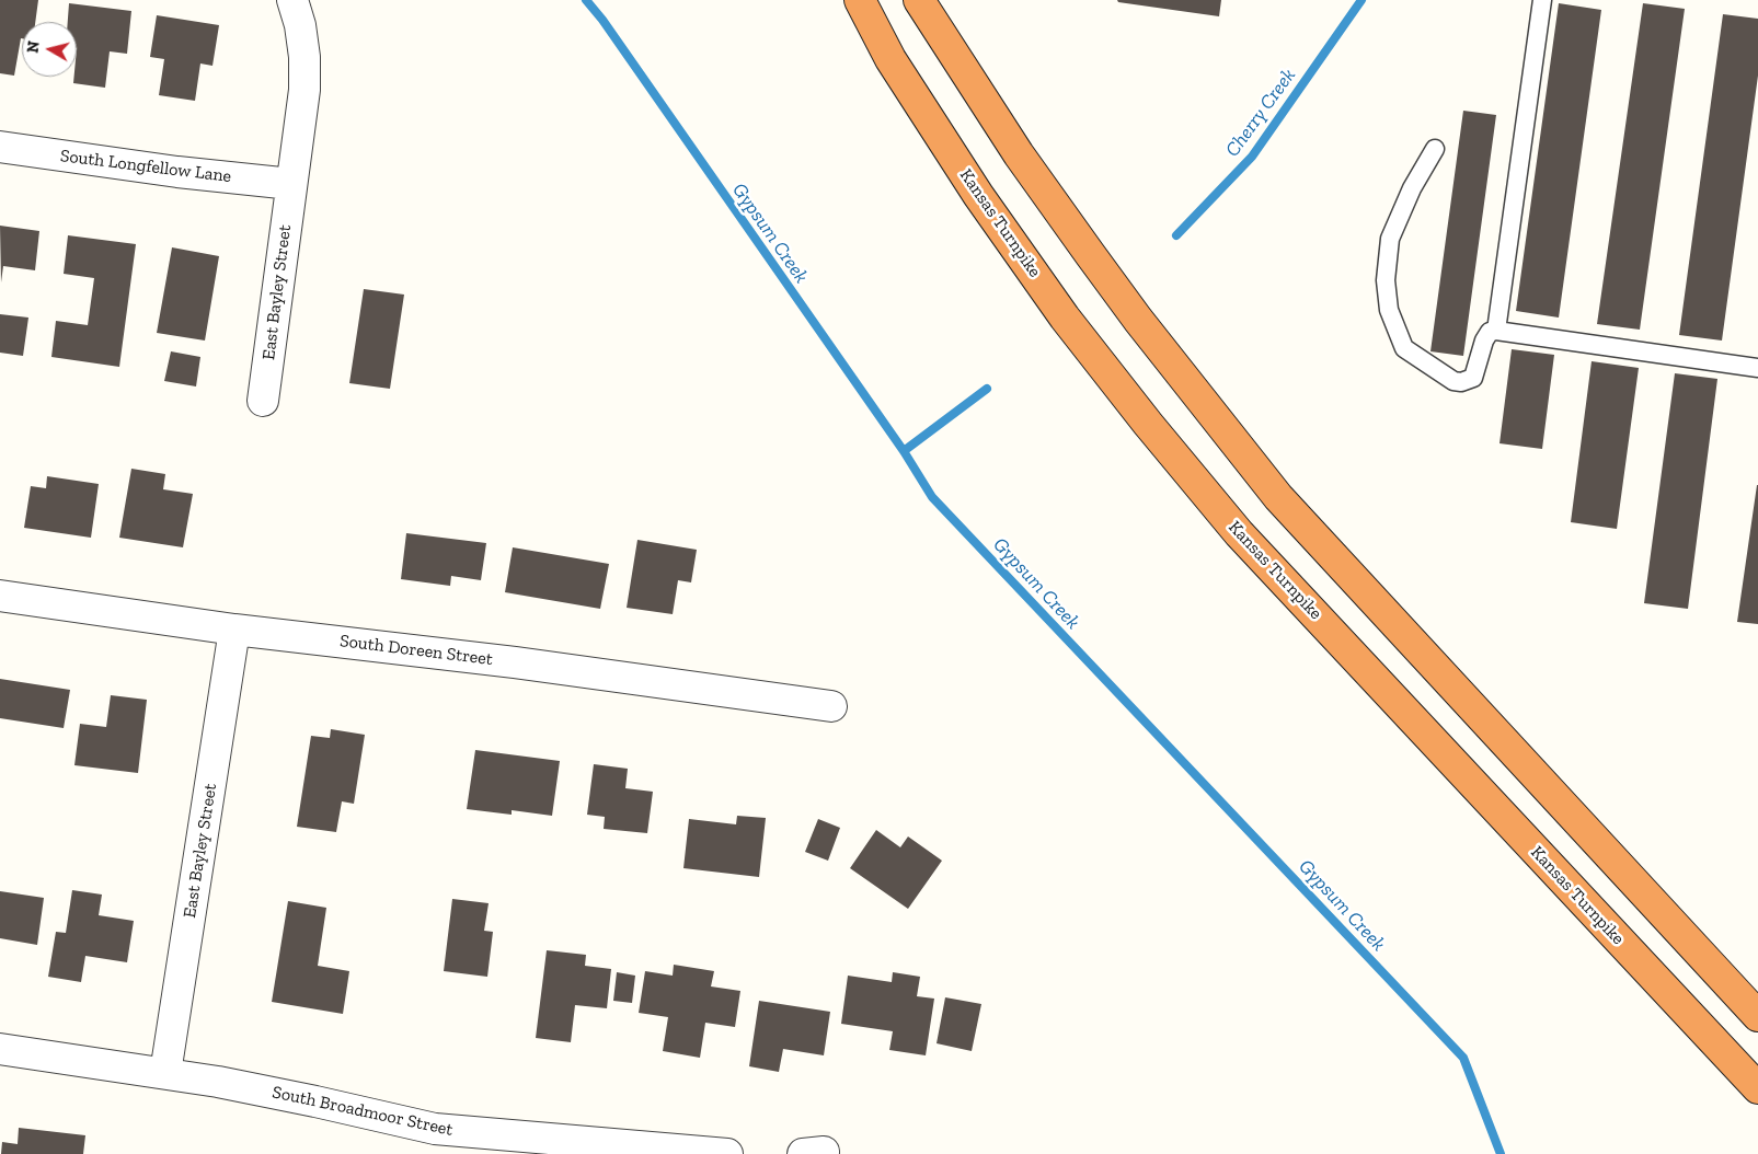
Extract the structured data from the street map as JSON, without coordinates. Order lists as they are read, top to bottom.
{
  "streets": {
    "highway": ["Kansas Turnpike"],
    "street": [
      "South Longfellow Lane",
      "East Bayley Street",
      "South Doreen Street",
      "South Broadmoor Street"
    ]
  },
  "crossings": [
    ["South Longfellow Lane", "East Bayley Street"],
    ["East Bayley Street", "South Doreen Street"],
    ["East Bayley Street", "South Broadmoor Street"]
  ],
  "water": ["Cherry Creek", "Gypsum Creek"],
  "north": "left"
}
